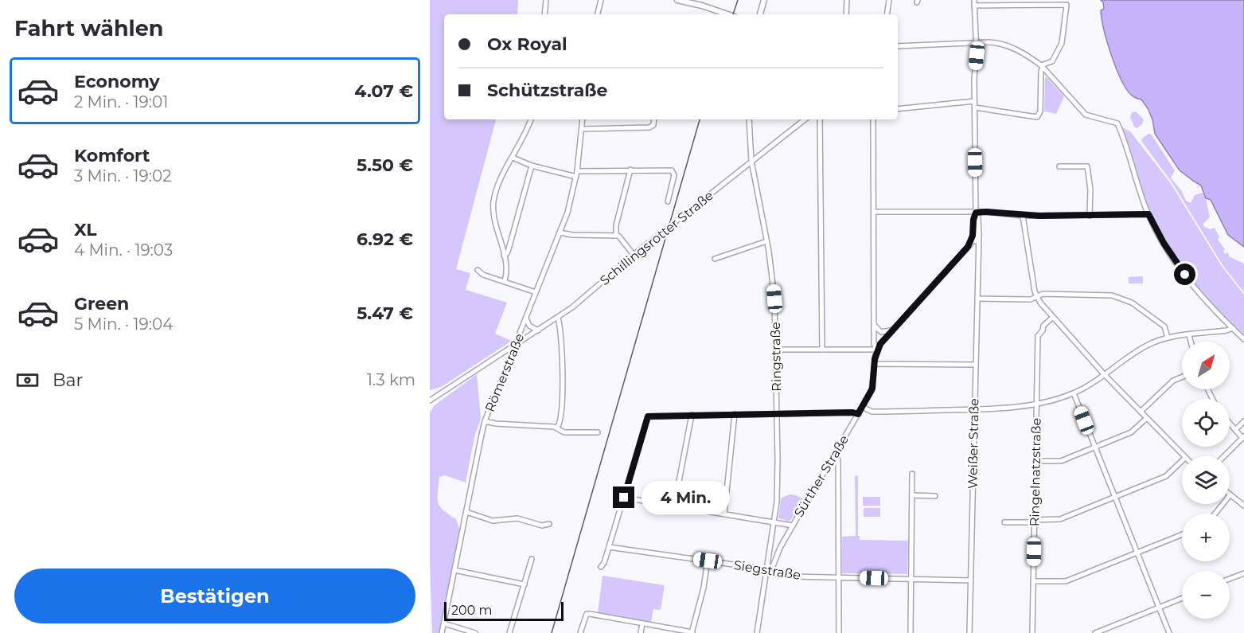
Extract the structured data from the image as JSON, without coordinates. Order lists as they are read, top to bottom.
{
  "streets": {
    "street": [
      "Schillingsrotter Straße",
      "Ringstraße",
      "Römerstraße",
      "Weißer Straße",
      "Ringelnatzstraße",
      "Sürther Straße",
      "Siegstraße"
    ]
  },
  "crossings": [
    ["Schillingsrotter Straße", "Ringstraße"],
    ["Schillingsrotter Straße", "Römerstraße"],
    ["Ringstraße", "Sürther Straße"],
    ["Ringstraße", "Siegstraße"],
    ["Weißer Straße", "Sürther Straße"],
    ["Weißer Straße", "Siegstraße"],
    ["Sürther Straße", "Siegstraße"]
  ],
  "scale_bar": "200 m",
  "north": "top right",
  "page": {
    "heading": "Fahrt wählen",
    "banner": ["Ox Royal", "Schützstraße"],
    "list": [
      {
        "name": "Economy",
        "note": "2 Min. · 19:01",
        "value": "4.07 €"
      },
      {
        "name": "Komfort",
        "note": "3 Min. · 19:02",
        "value": "5.50 €"
      },
      {
        "name": "XL",
        "note": "4 Min. · 19:03",
        "value": "6.92 €"
      },
      {
        "name": "Green",
        "note": "5 Min. · 19:04",
        "value": "5.47 €"
      }
    ],
    "map_buttons": ["+", "−"],
    "pay": ["Bar", "1.3 km"],
    "bubble": "4 Min.",
    "buttons": "Bestätigen",
    "scale": "200 m"
  }
}
